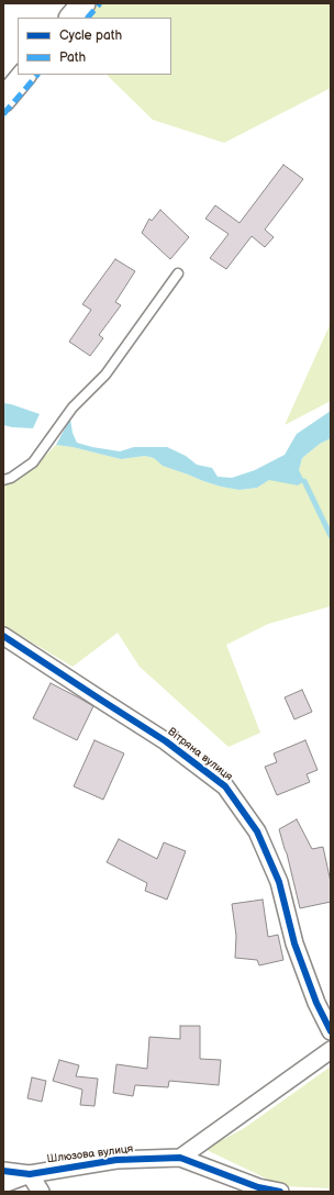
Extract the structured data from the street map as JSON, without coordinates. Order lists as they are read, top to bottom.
{
  "streets": {
    "street": ["Вітряна вулиця", "Шлюзова вулиця"]
  },
  "legend": ["Cycle path", "Path"]
}
